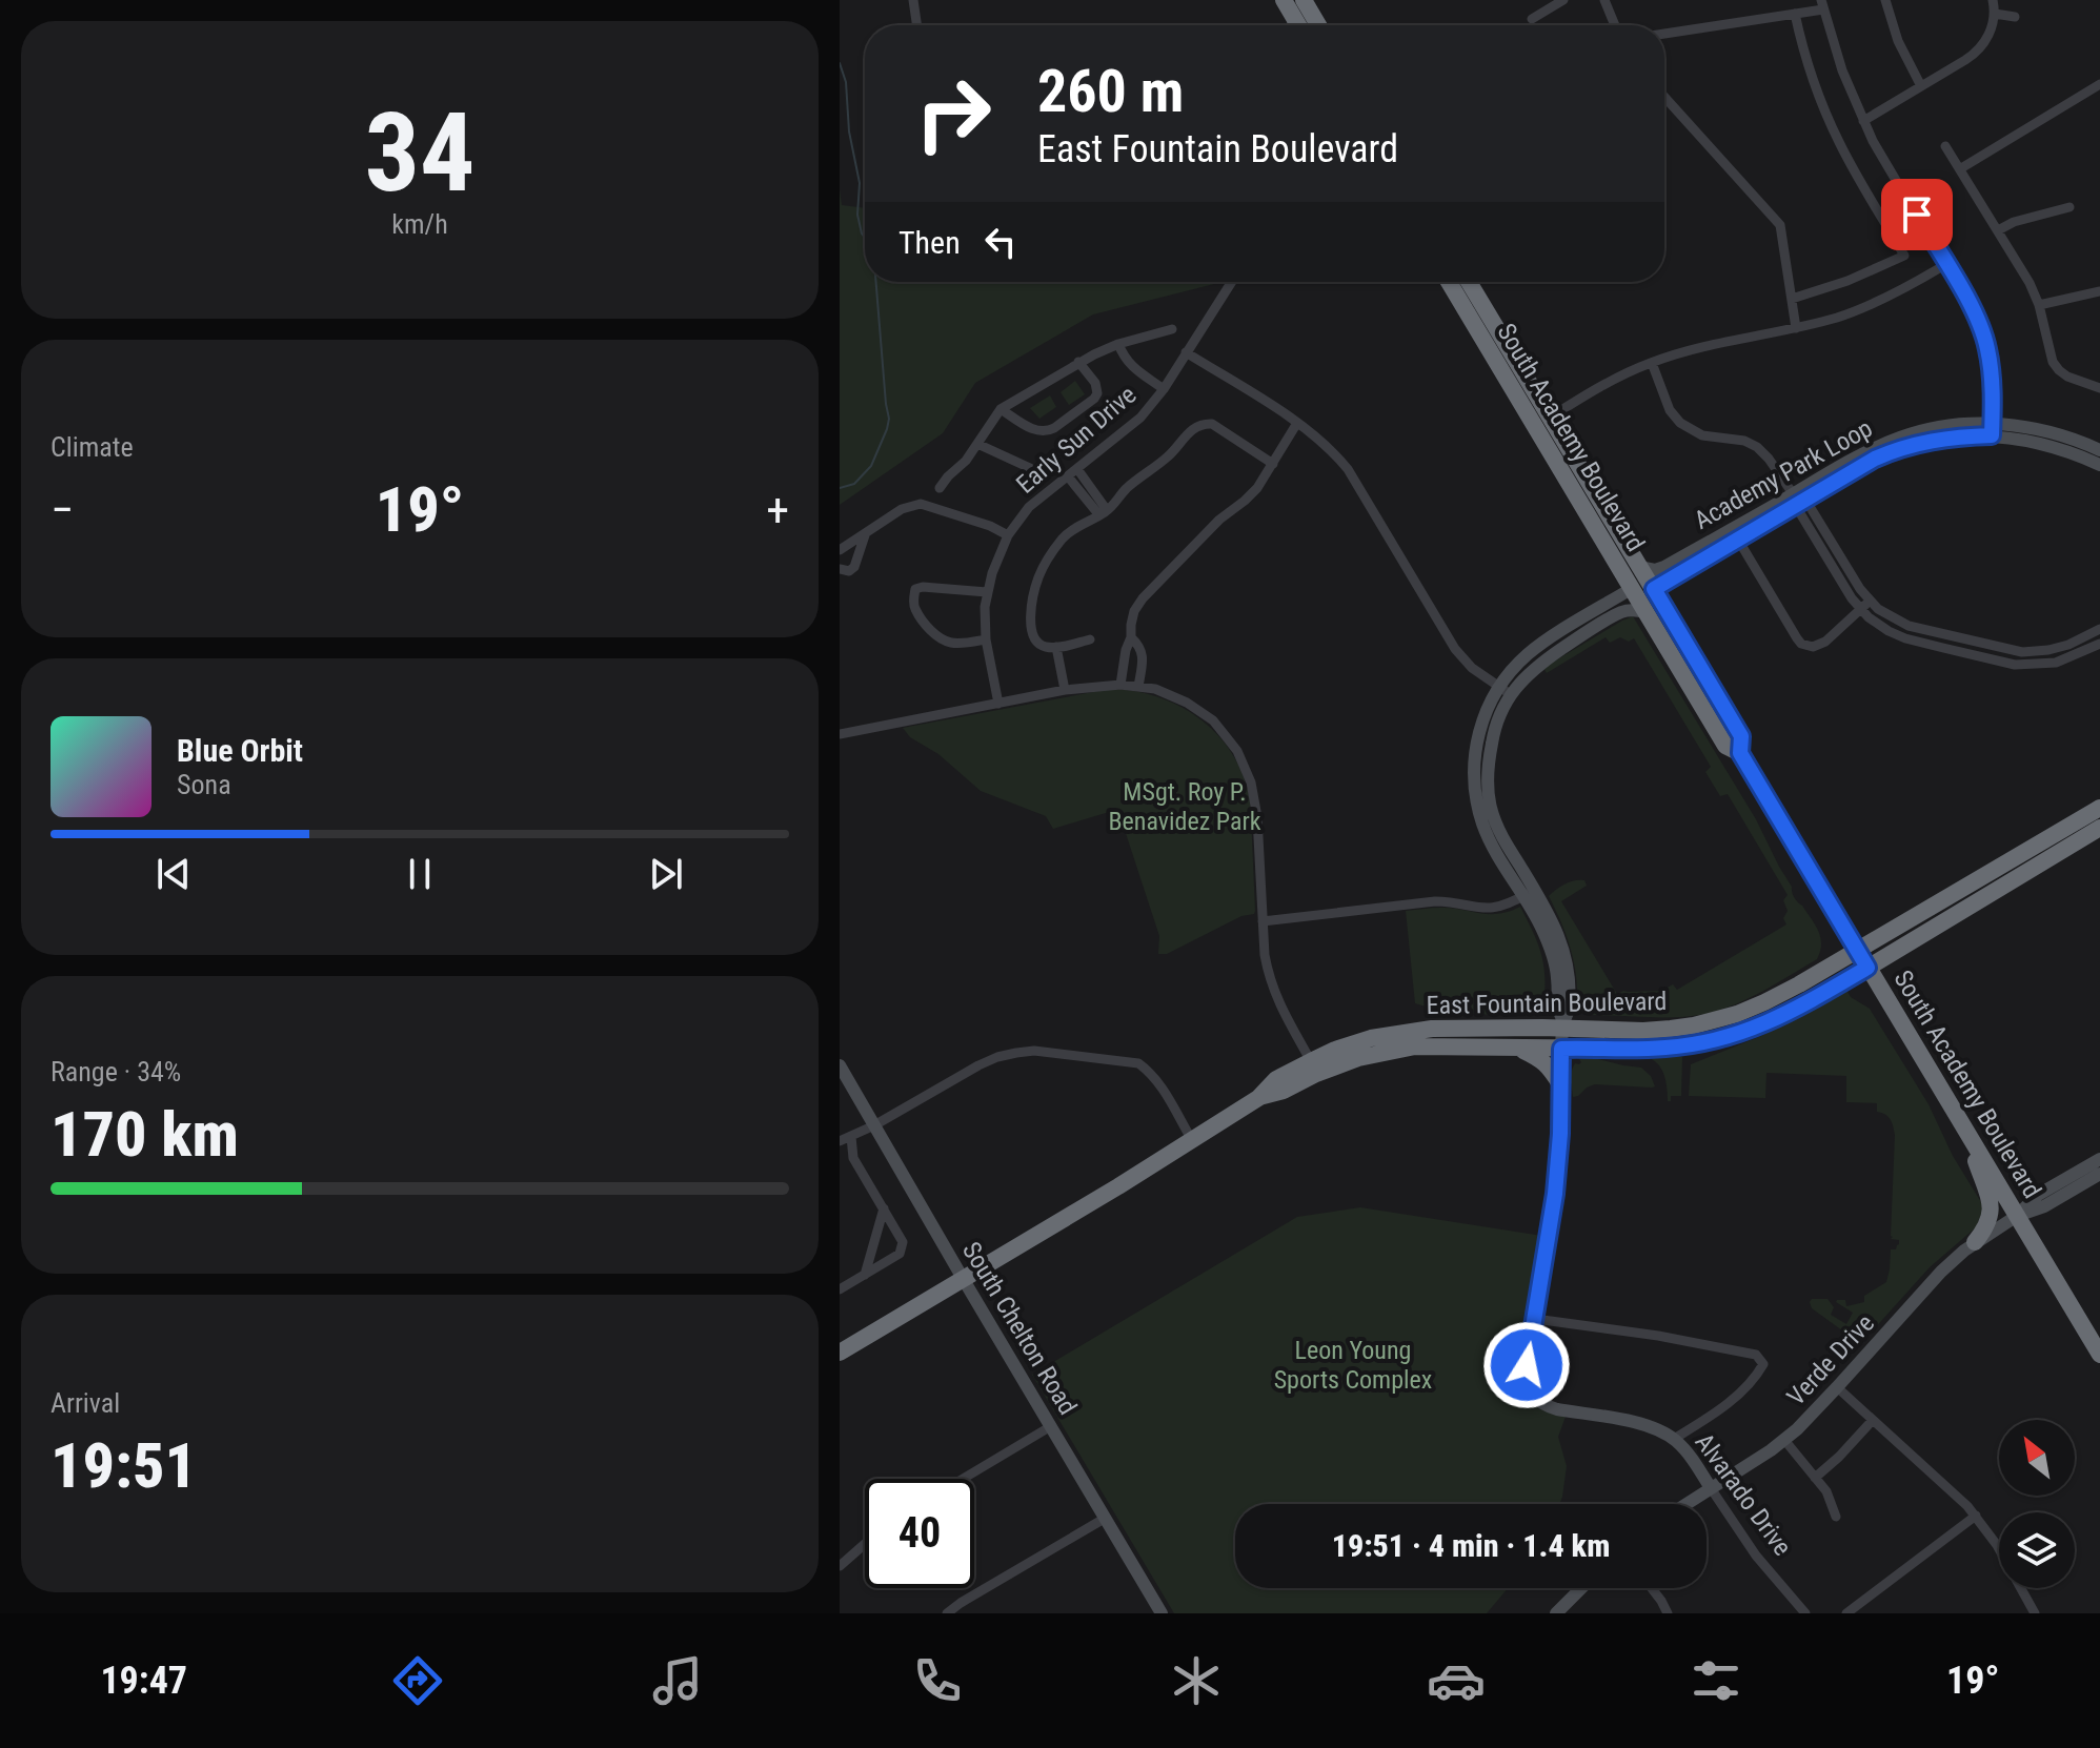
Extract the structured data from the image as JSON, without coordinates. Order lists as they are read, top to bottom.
{
  "streets": {
    "highway": ["South Academy Boulevard", "East Fountain Boulevard"],
    "street": [
      "Early Sun Drive",
      "Academy Park Loop",
      "South Chelton Road",
      "Verde Drive",
      "Alvarado Drive"
    ]
  },
  "crossings": [
    ["South Academy Boulevard", "Academy Park Loop"],
    ["South Academy Boulevard", "East Fountain Boulevard"],
    ["South Academy Boulevard", "Verde Drive"],
    ["East Fountain Boulevard", "South Chelton Road"],
    ["East Fountain Boulevard", "Alvarado Drive"],
    ["Verde Drive", "Alvarado Drive"]
  ],
  "parks": ["MSgt. Roy P. Benavidez Park", "Leon Young Sports Complex"],
  "north": "top left",
  "page": {
    "tile": [
      ["34", "km/h"],
      "Climate",
      ["Range · 34%", "170 km"],
      ["Arrival", "19:51"]
    ],
    "turn": ["260 m", "East Fountain Boulevard"],
    "then": "Then",
    "heat": ["−", "19°", "+"],
    "song": ["Blue Orbit", "Sona"],
    "limit": "40",
    "trip": "19:51 · 4 min · 1.4 km",
    "tabs": ["19:47", "19°"]
  }
}
